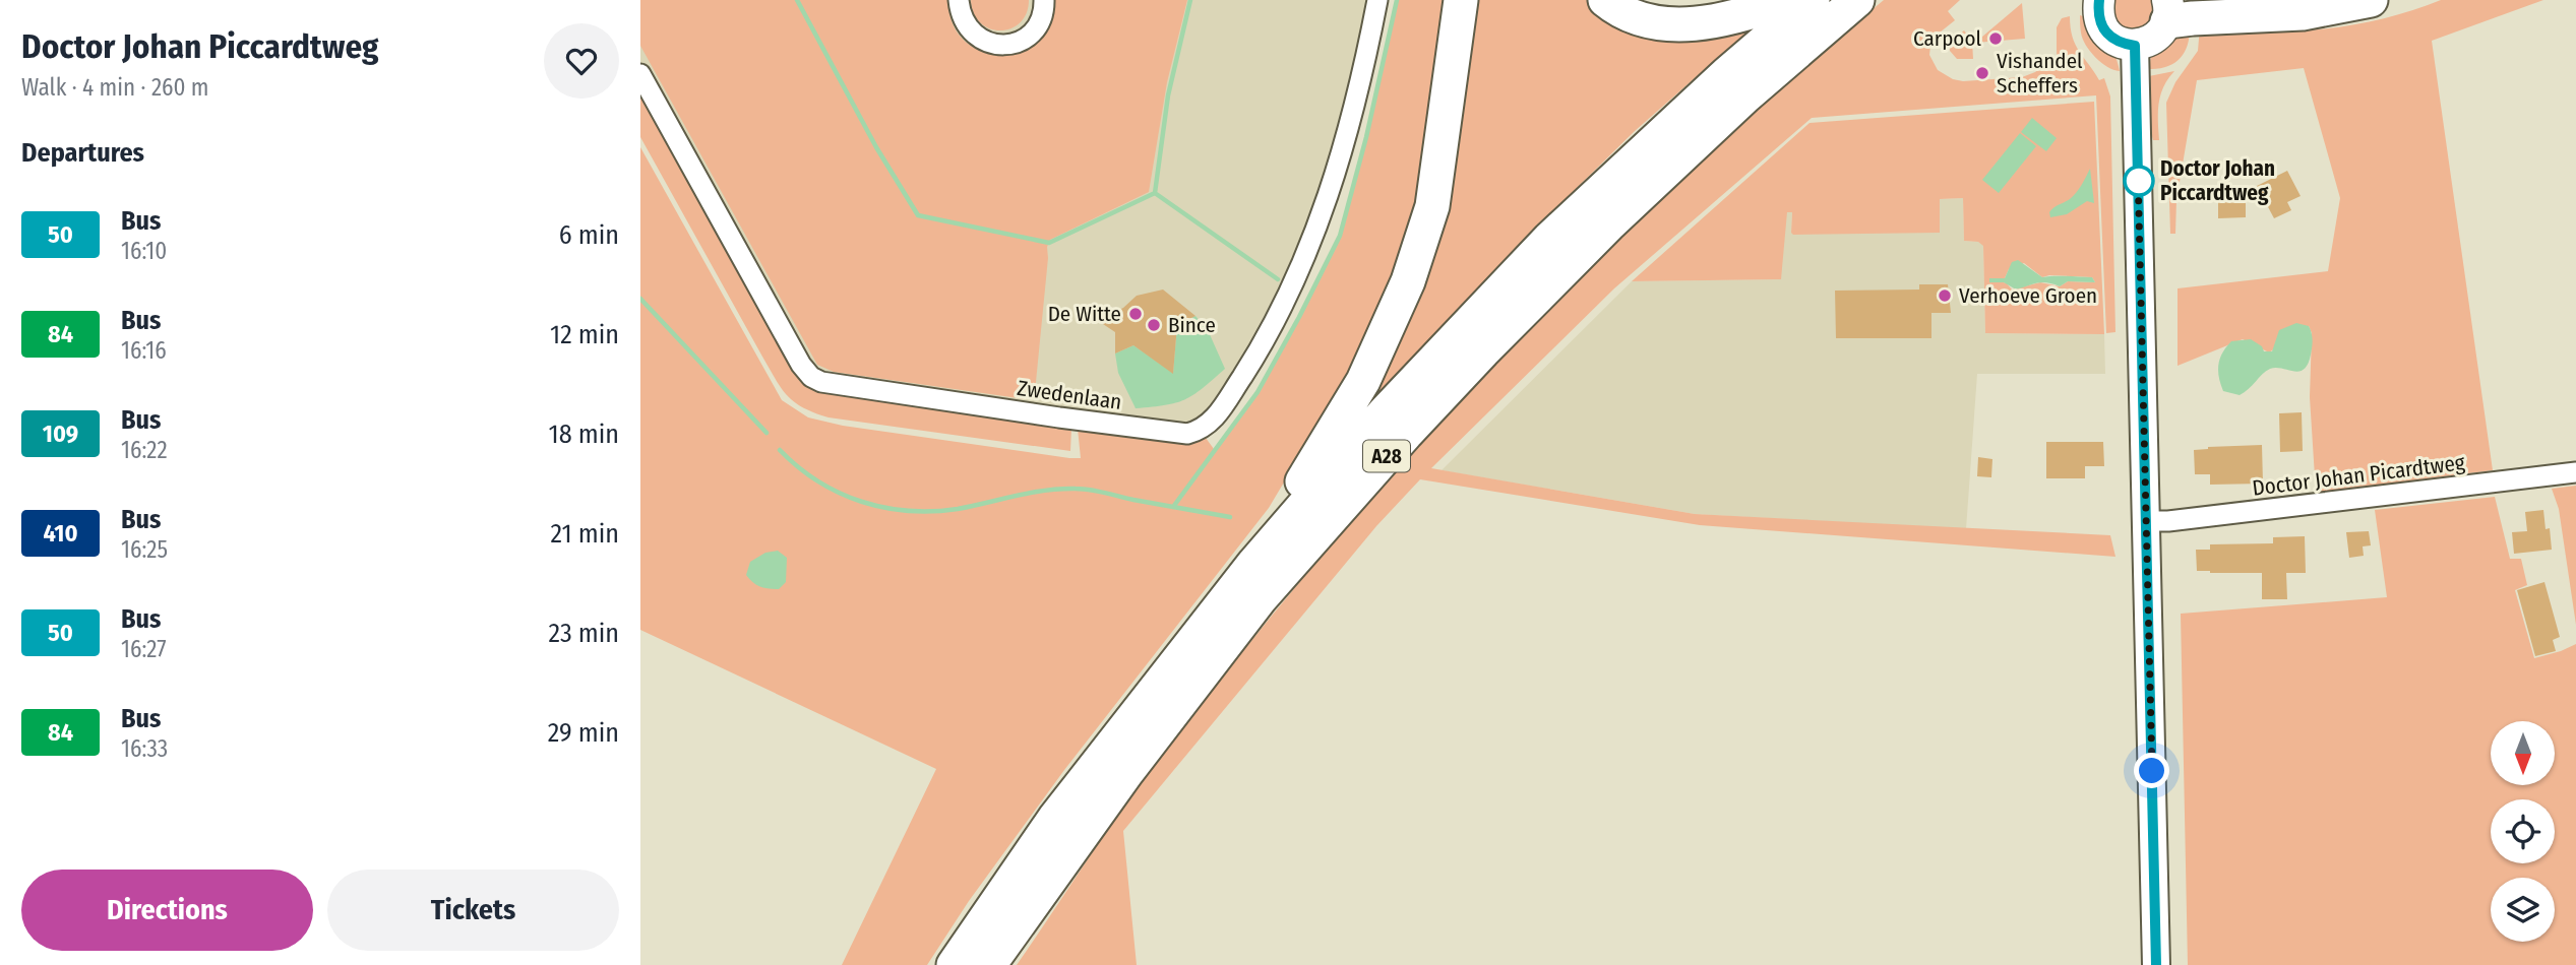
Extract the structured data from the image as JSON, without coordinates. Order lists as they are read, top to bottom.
{
  "streets": {
    "highway": ["A28"],
    "street": ["Zwedenlaan", "Doctor Johan Picardtweg"]
  },
  "places": [
    "Carpool",
    "Vishandel Scheffers",
    "Doctor Johan Piccardtweg",
    "Verhoeve Groen",
    "De Witte",
    "Bince"
  ],
  "lines": ["bus line 50"],
  "north": "bottom",
  "page": {
    "heading": [
      ["Doctor Johan Piccardtweg", "Walk · 4 min · 260 m"],
      "Departures"
    ],
    "list": [
      {
        "mark": "50",
        "name": "Bus",
        "note": "16:10",
        "value": "6 min"
      },
      {
        "mark": "84",
        "name": "Bus",
        "note": "16:16",
        "value": "12 min"
      },
      {
        "mark": "109",
        "name": "Bus",
        "note": "16:22",
        "value": "18 min"
      },
      {
        "mark": "410",
        "name": "Bus",
        "note": "16:25",
        "value": "21 min"
      },
      {
        "mark": "50",
        "name": "Bus",
        "note": "16:27",
        "value": "23 min"
      },
      {
        "mark": "84",
        "name": "Bus",
        "note": "16:33",
        "value": "29 min"
      }
    ],
    "buttons": ["Directions", "Tickets"]
  }
}
